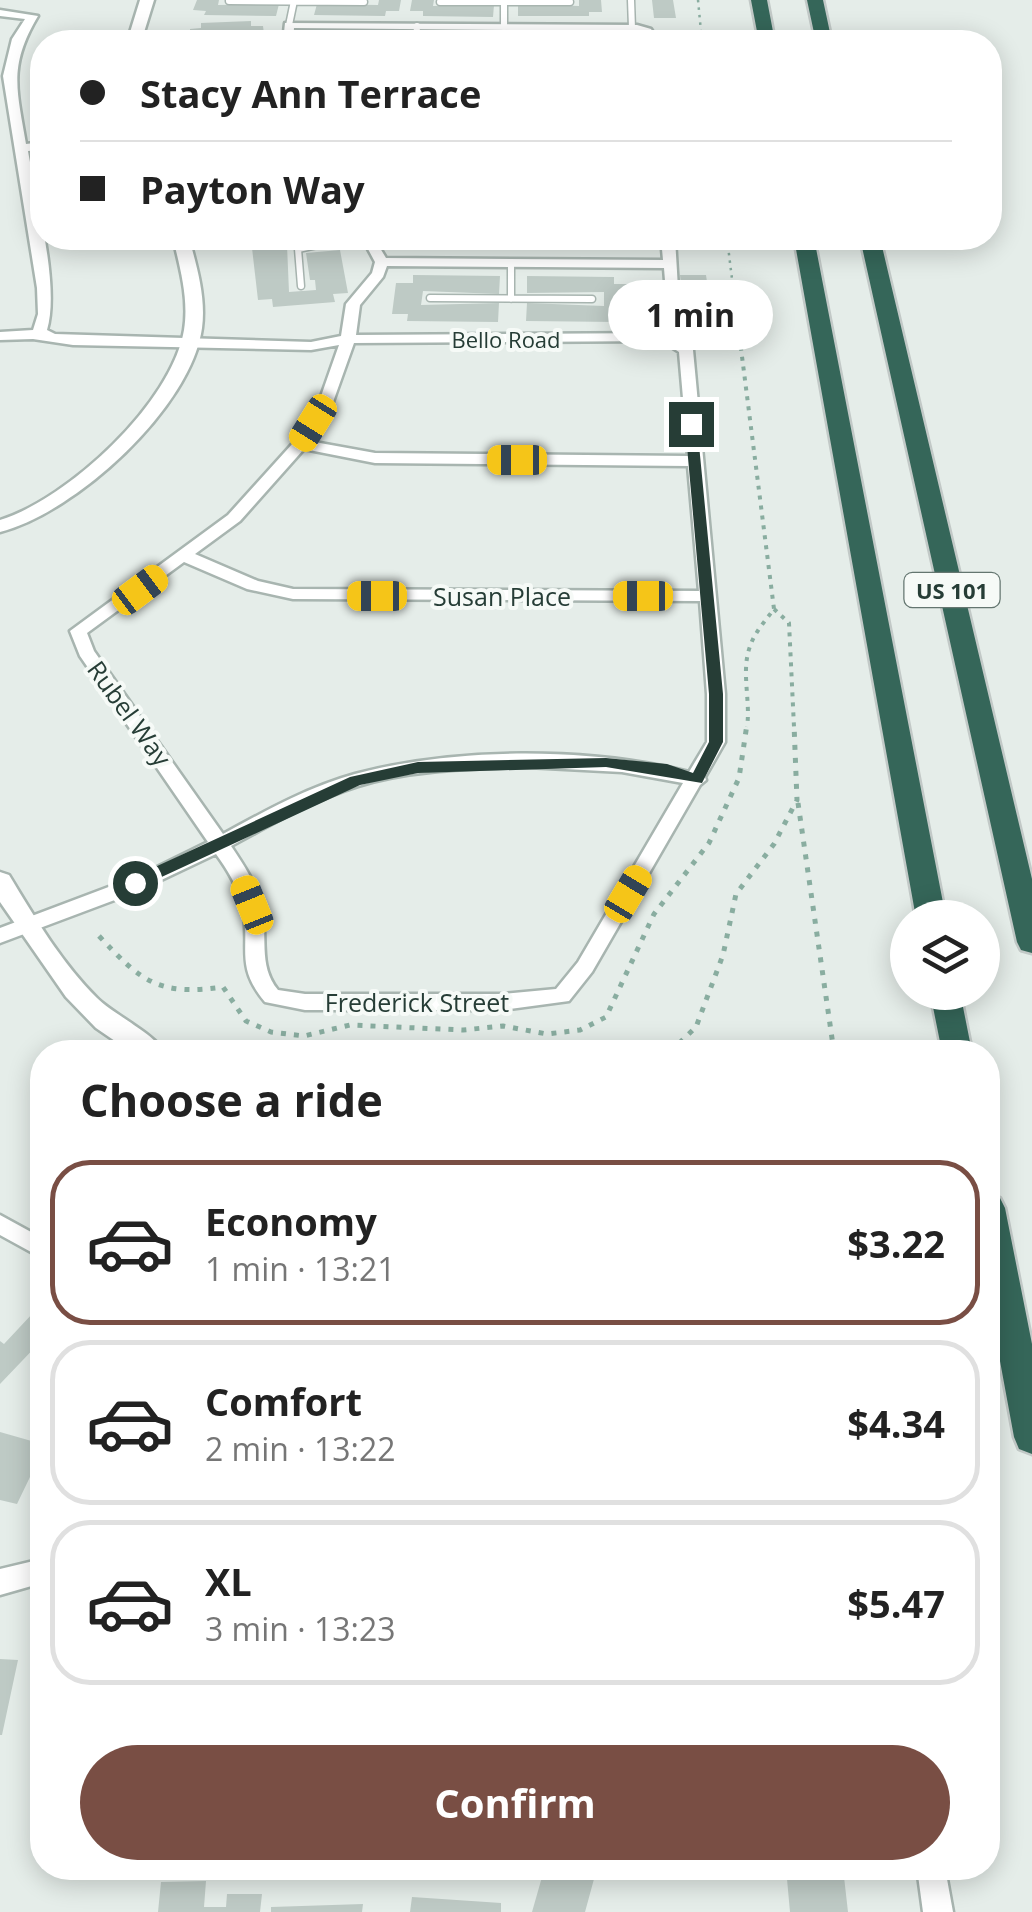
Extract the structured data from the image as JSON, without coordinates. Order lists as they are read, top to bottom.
{
  "streets": {
    "highway": ["US 101"],
    "street": [
      "Bello Road",
      "Susan Place",
      "Rubel Way",
      "Frederick Street"
    ]
  },
  "crossings": [
    ["Bello Road", "Rubel Way"],
    ["Susan Place", "Rubel Way"],
    ["Rubel Way", "Frederick Street"]
  ],
  "page": {
    "banner": ["Stacy Ann Terrace", "Payton Way"],
    "bubble": "1 min",
    "heading": "Choose a ride",
    "list": [
      {
        "name": "Economy",
        "note": "1 min · 13:21",
        "value": "$3.22"
      },
      {
        "name": "Comfort",
        "note": "2 min · 13:22",
        "value": "$4.34"
      },
      {
        "name": "XL",
        "note": "3 min · 13:23",
        "value": "$5.47"
      }
    ],
    "buttons": "Confirm"
  }
}
